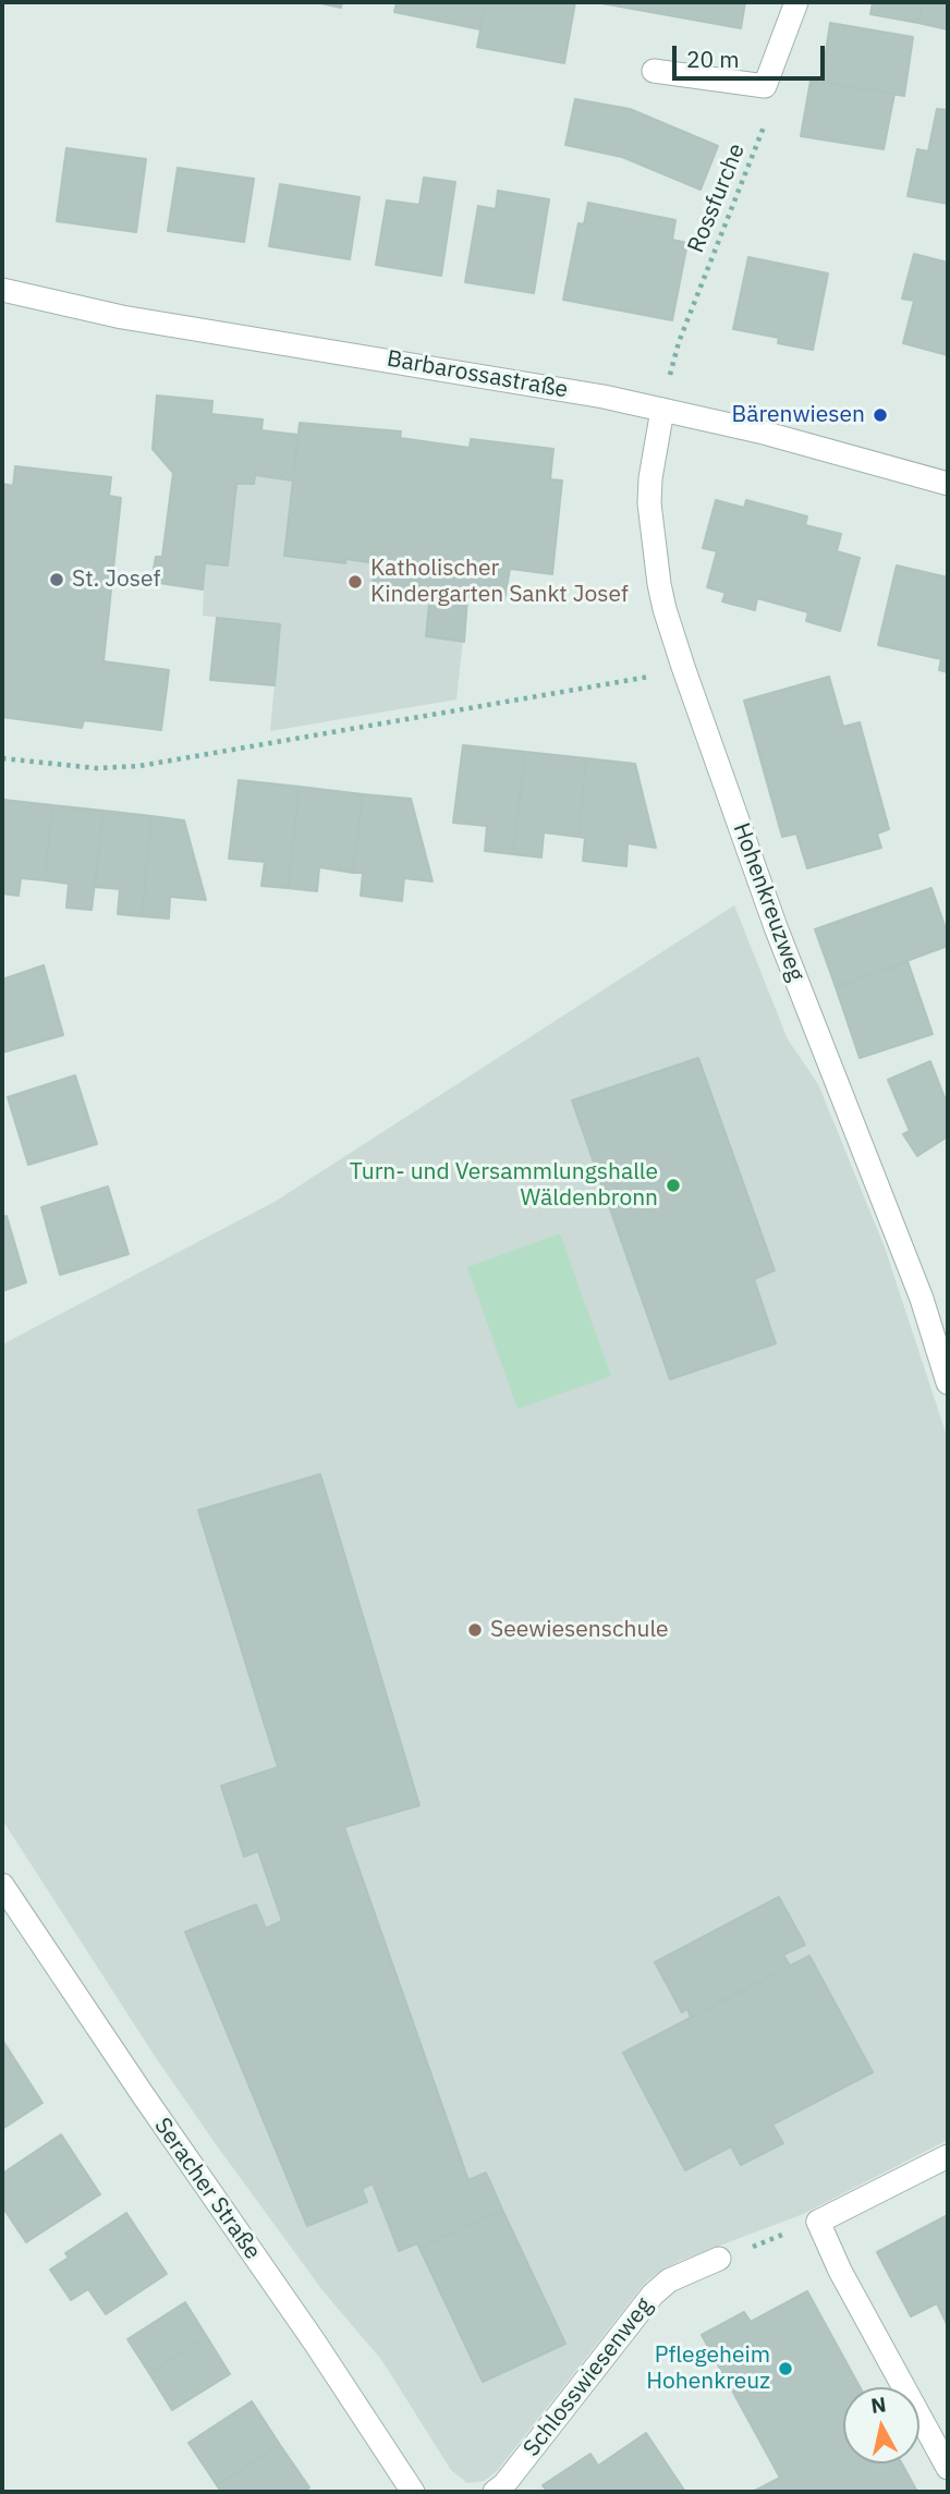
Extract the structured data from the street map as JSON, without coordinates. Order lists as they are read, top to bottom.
{
  "streets": {
    "street": [
      "Barbarossastraße",
      "Hohenkreuzweg",
      "Seracher Straße",
      "Schlosswiesenweg"
    ],
    "path": ["Rossfurche"]
  },
  "crossings": [
    ["Rossfurche", "Barbarossastraße"],
    ["Rossfurche", "Hohenkreuzweg"],
    ["Barbarossastraße", "Hohenkreuzweg"]
  ],
  "places": [
    "Bärenwiesen",
    "St. Josef",
    "Katholischer Kindergarten Sankt Josef",
    "Turn- und Versammlungshalle Wäldenbronn",
    "Seewiesenschule",
    "Pflegeheim Hohenkreuz"
  ],
  "scale_bar": "20 m",
  "north": "top"
}
